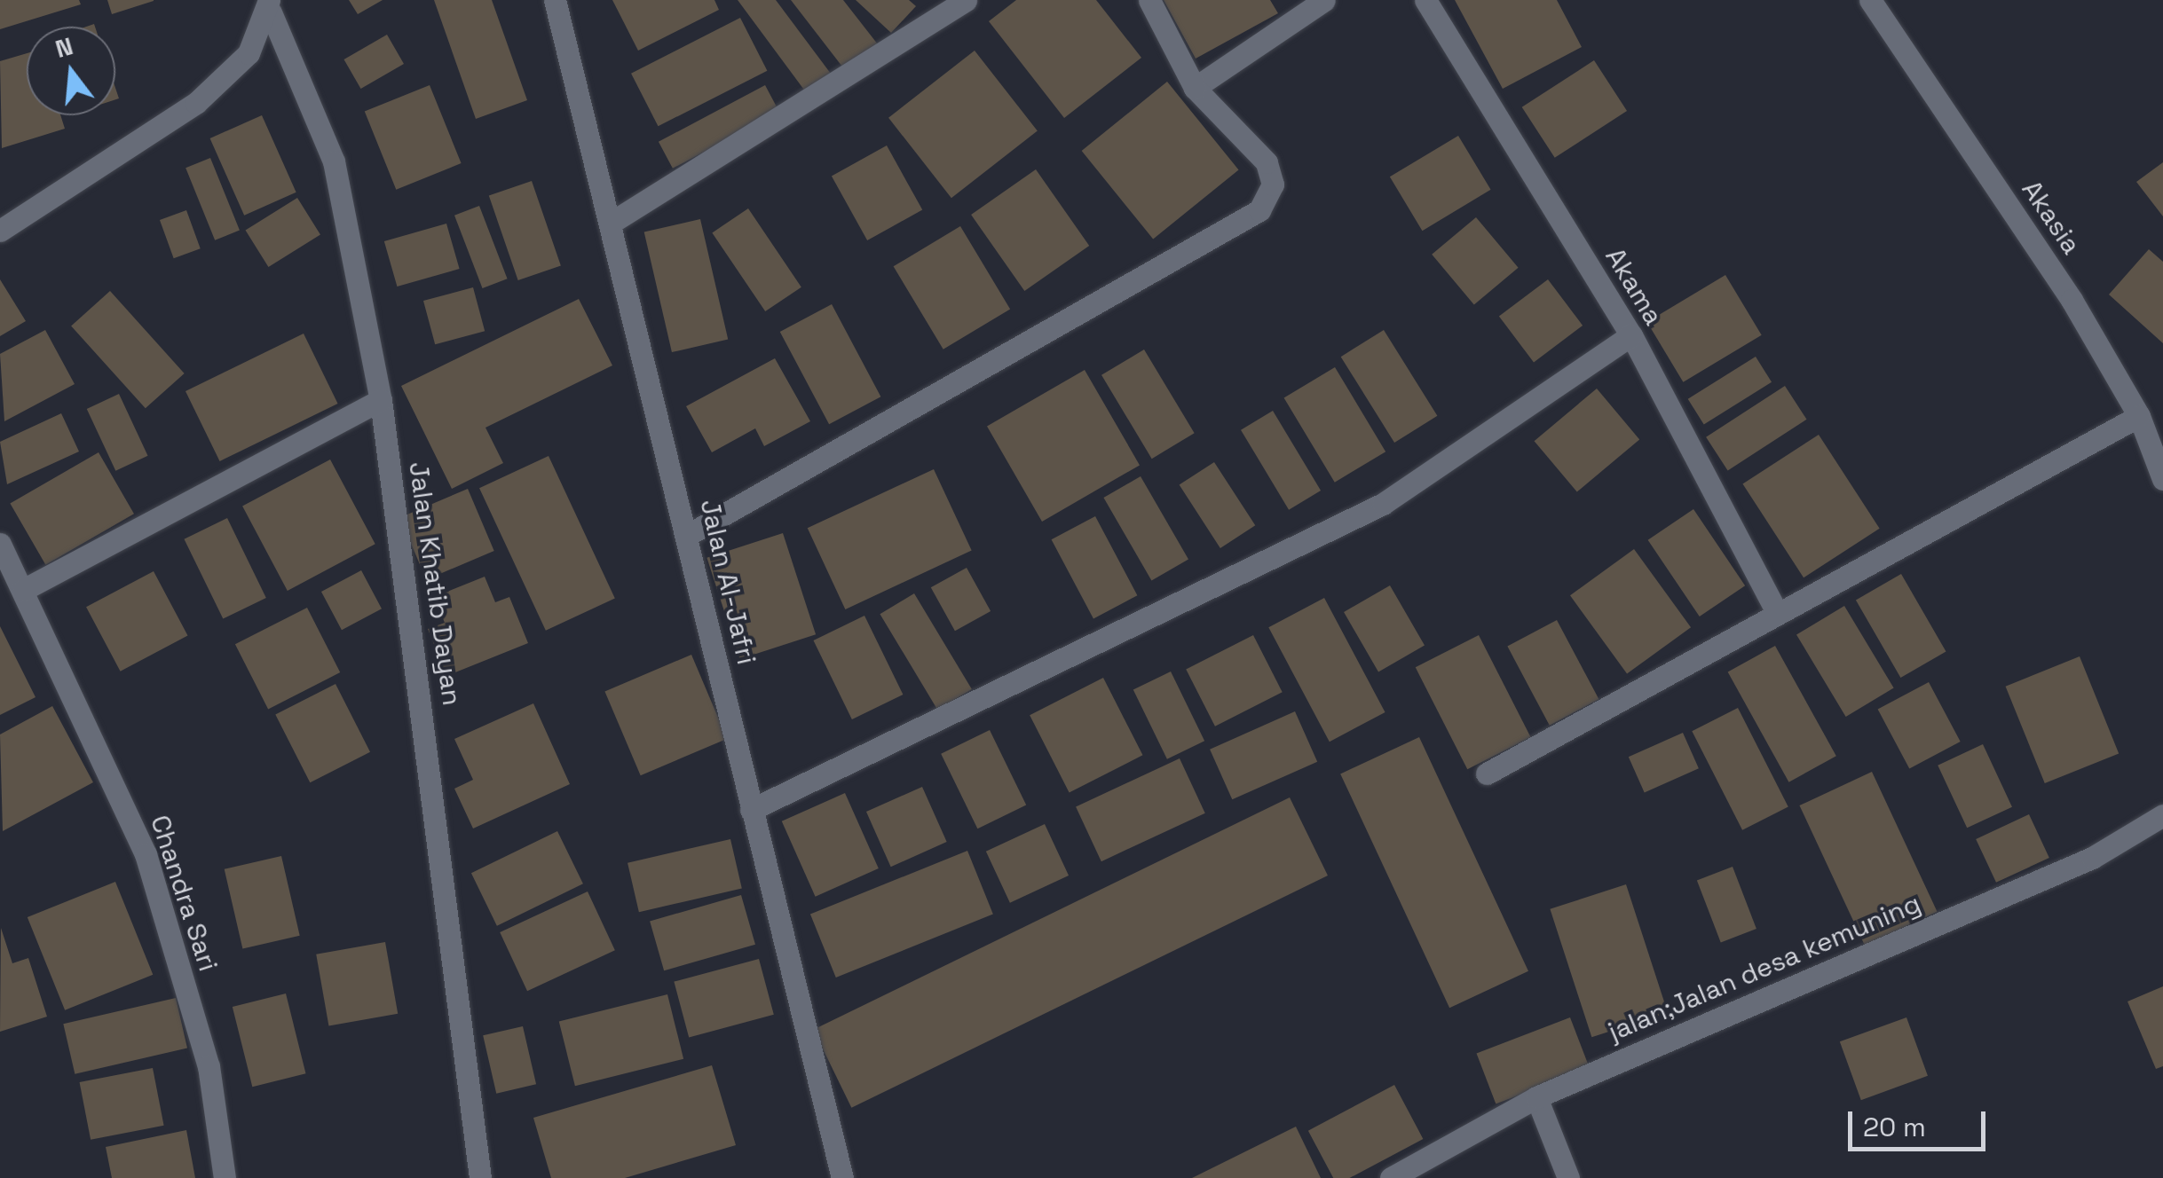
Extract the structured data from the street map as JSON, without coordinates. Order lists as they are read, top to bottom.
{
  "streets": {
    "street": [
      "Akasia",
      "Akama",
      "Jalan Al-Jafri",
      "Jalan Khatib Dayan",
      "Chandra Sari",
      "jalan;Jalan desa kemuning"
    ]
  },
  "scale_bar": "20 m",
  "north": "top"
}
